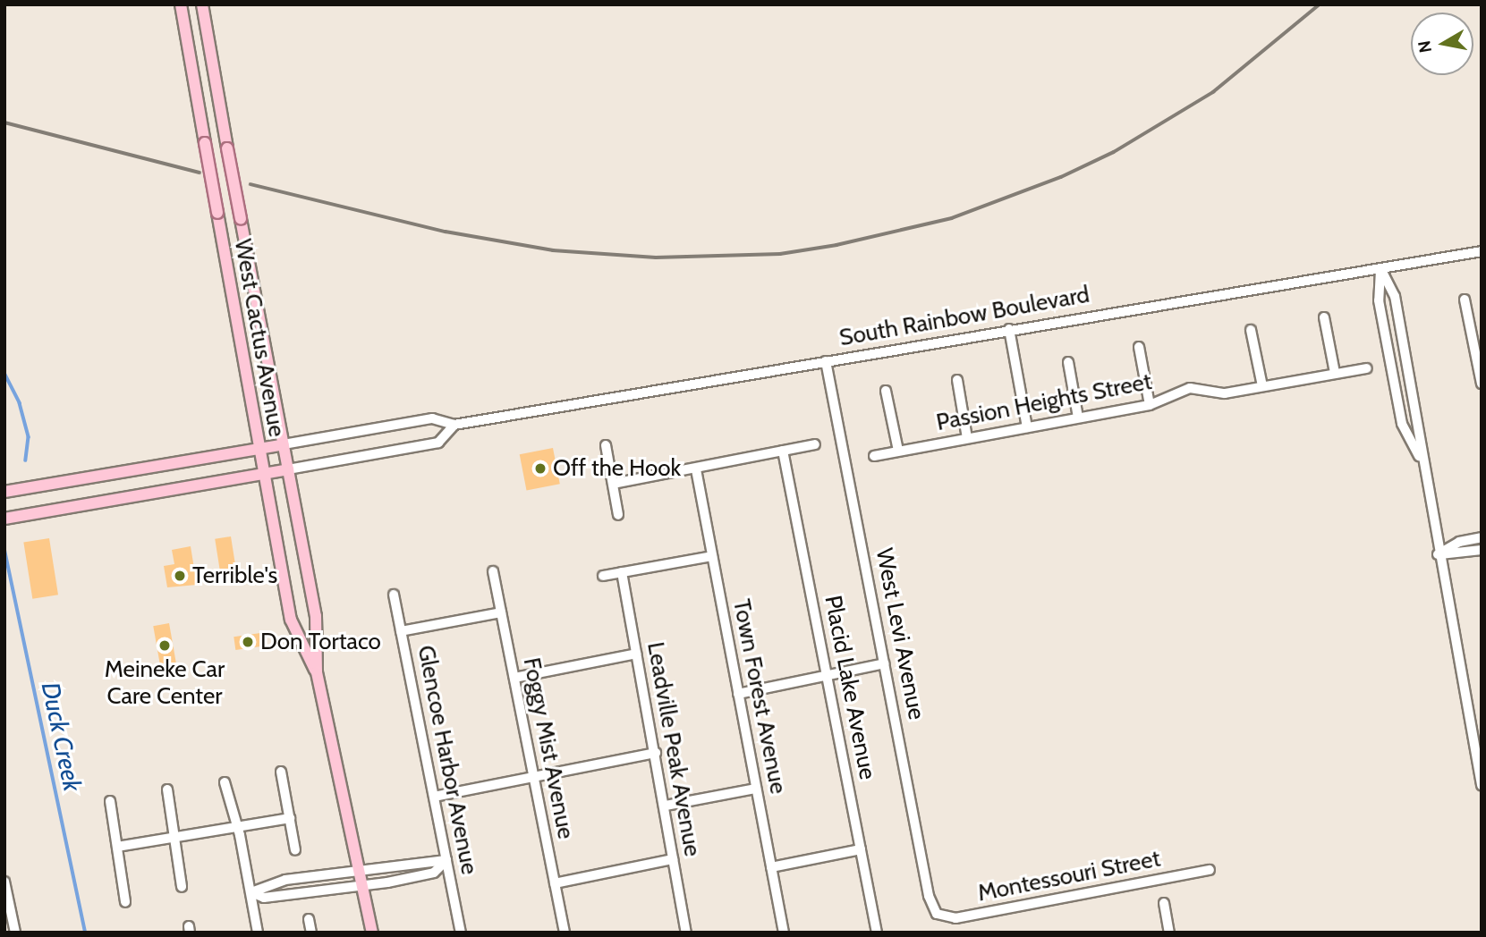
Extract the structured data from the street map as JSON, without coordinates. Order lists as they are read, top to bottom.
{
  "streets": {
    "main road": ["South Rainbow Boulevard", "West Cactus Avenue"],
    "street": [
      "Passion Heights Street",
      "West Levi Avenue",
      "Placid Lake Avenue",
      "Town Forest Avenue",
      "Foggy Mist Avenue",
      "Leadville Peak Avenue",
      "Glencoe Harbor Avenue",
      "Montessouri Street"
    ]
  },
  "crossings": [
    ["South Rainbow Boulevard", "West Cactus Avenue"],
    ["South Rainbow Boulevard", "West Levi Avenue"],
    ["West Levi Avenue", "Montessouri Street"]
  ],
  "water": ["Duck Creek"],
  "places": [
    "Off the Hook",
    "Terrible's",
    "Don Tortaco",
    "Meineke Car Care Center"
  ],
  "north": "left"
}
